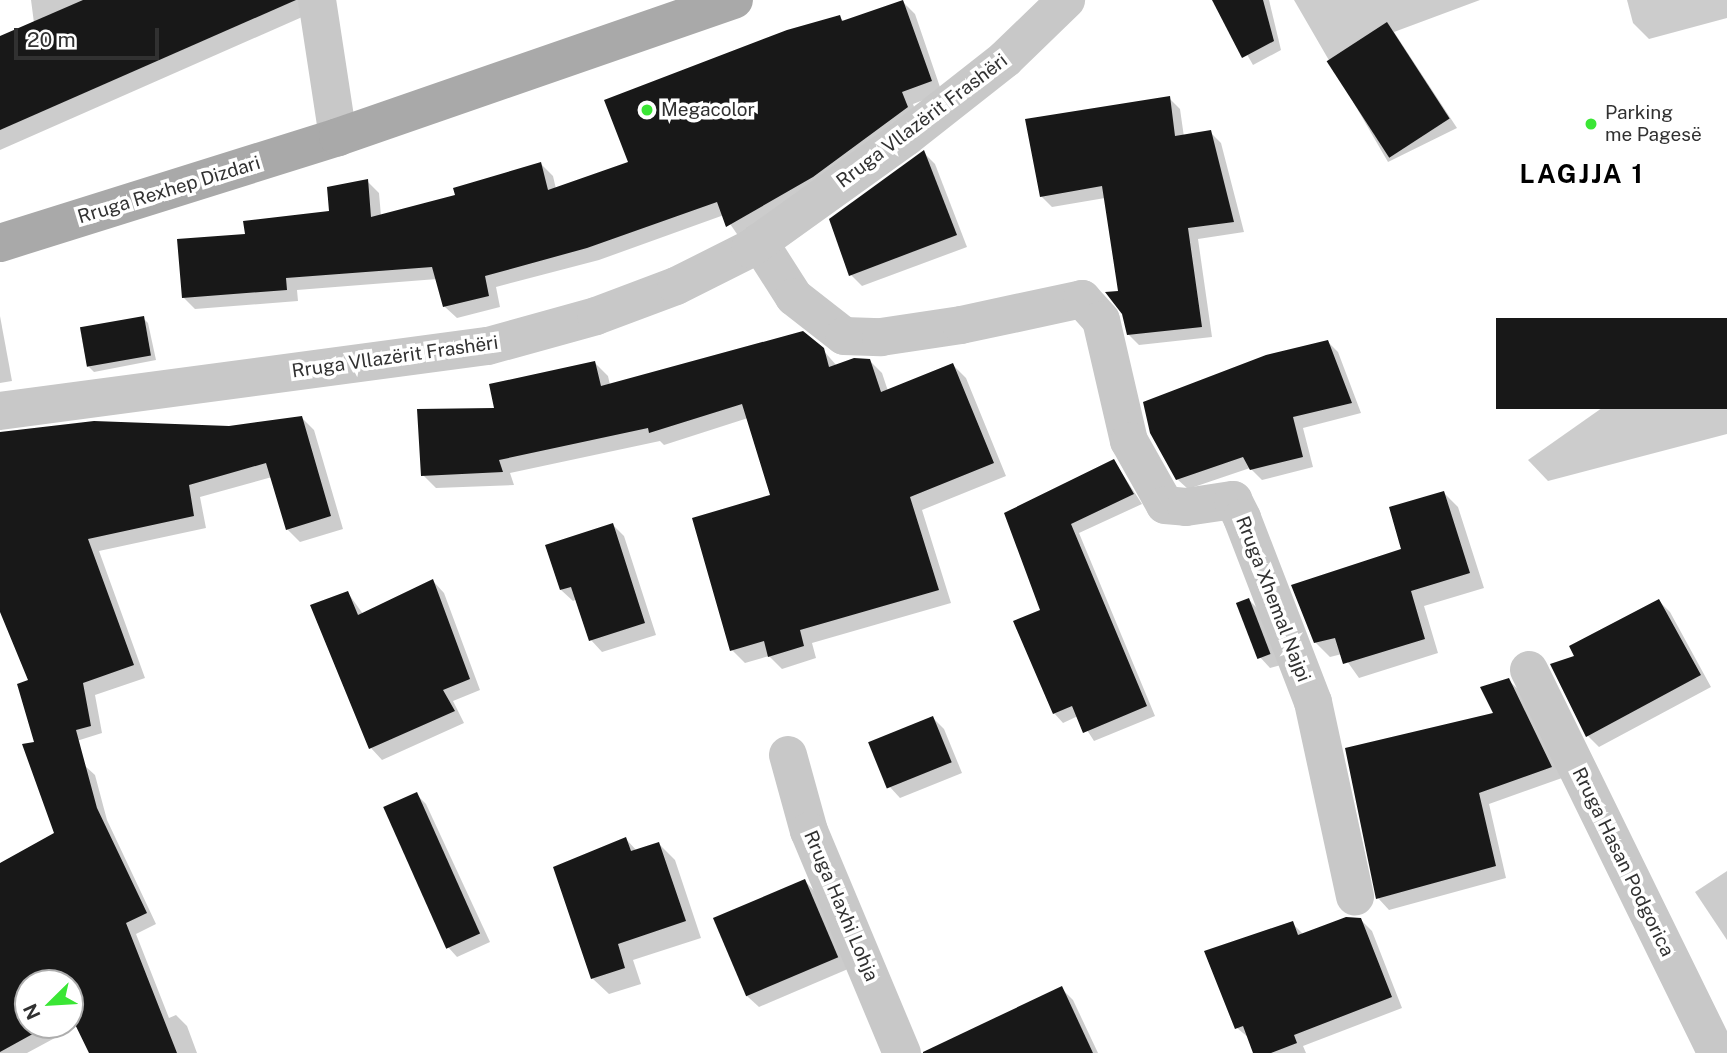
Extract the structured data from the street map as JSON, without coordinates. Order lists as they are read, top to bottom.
{
  "streets": {
    "main road": ["Rruga Rexhep Dizdari"],
    "street": [
      "Rruga Vllazërit Frashëri",
      "Rruga Xhemal Najpi",
      "Rruga Hasan Podgorica",
      "Rruga Haxhi Lohja"
    ]
  },
  "crossings": [
    ["Rruga Vllazërit Frashëri", "Rruga Xhemal Najpi"]
  ],
  "districts": ["LAGJJA 1"],
  "places": ["Megacolor", "Parking me Pagesë"],
  "scale_bar": "20 m",
  "north": "bottom left"
}
